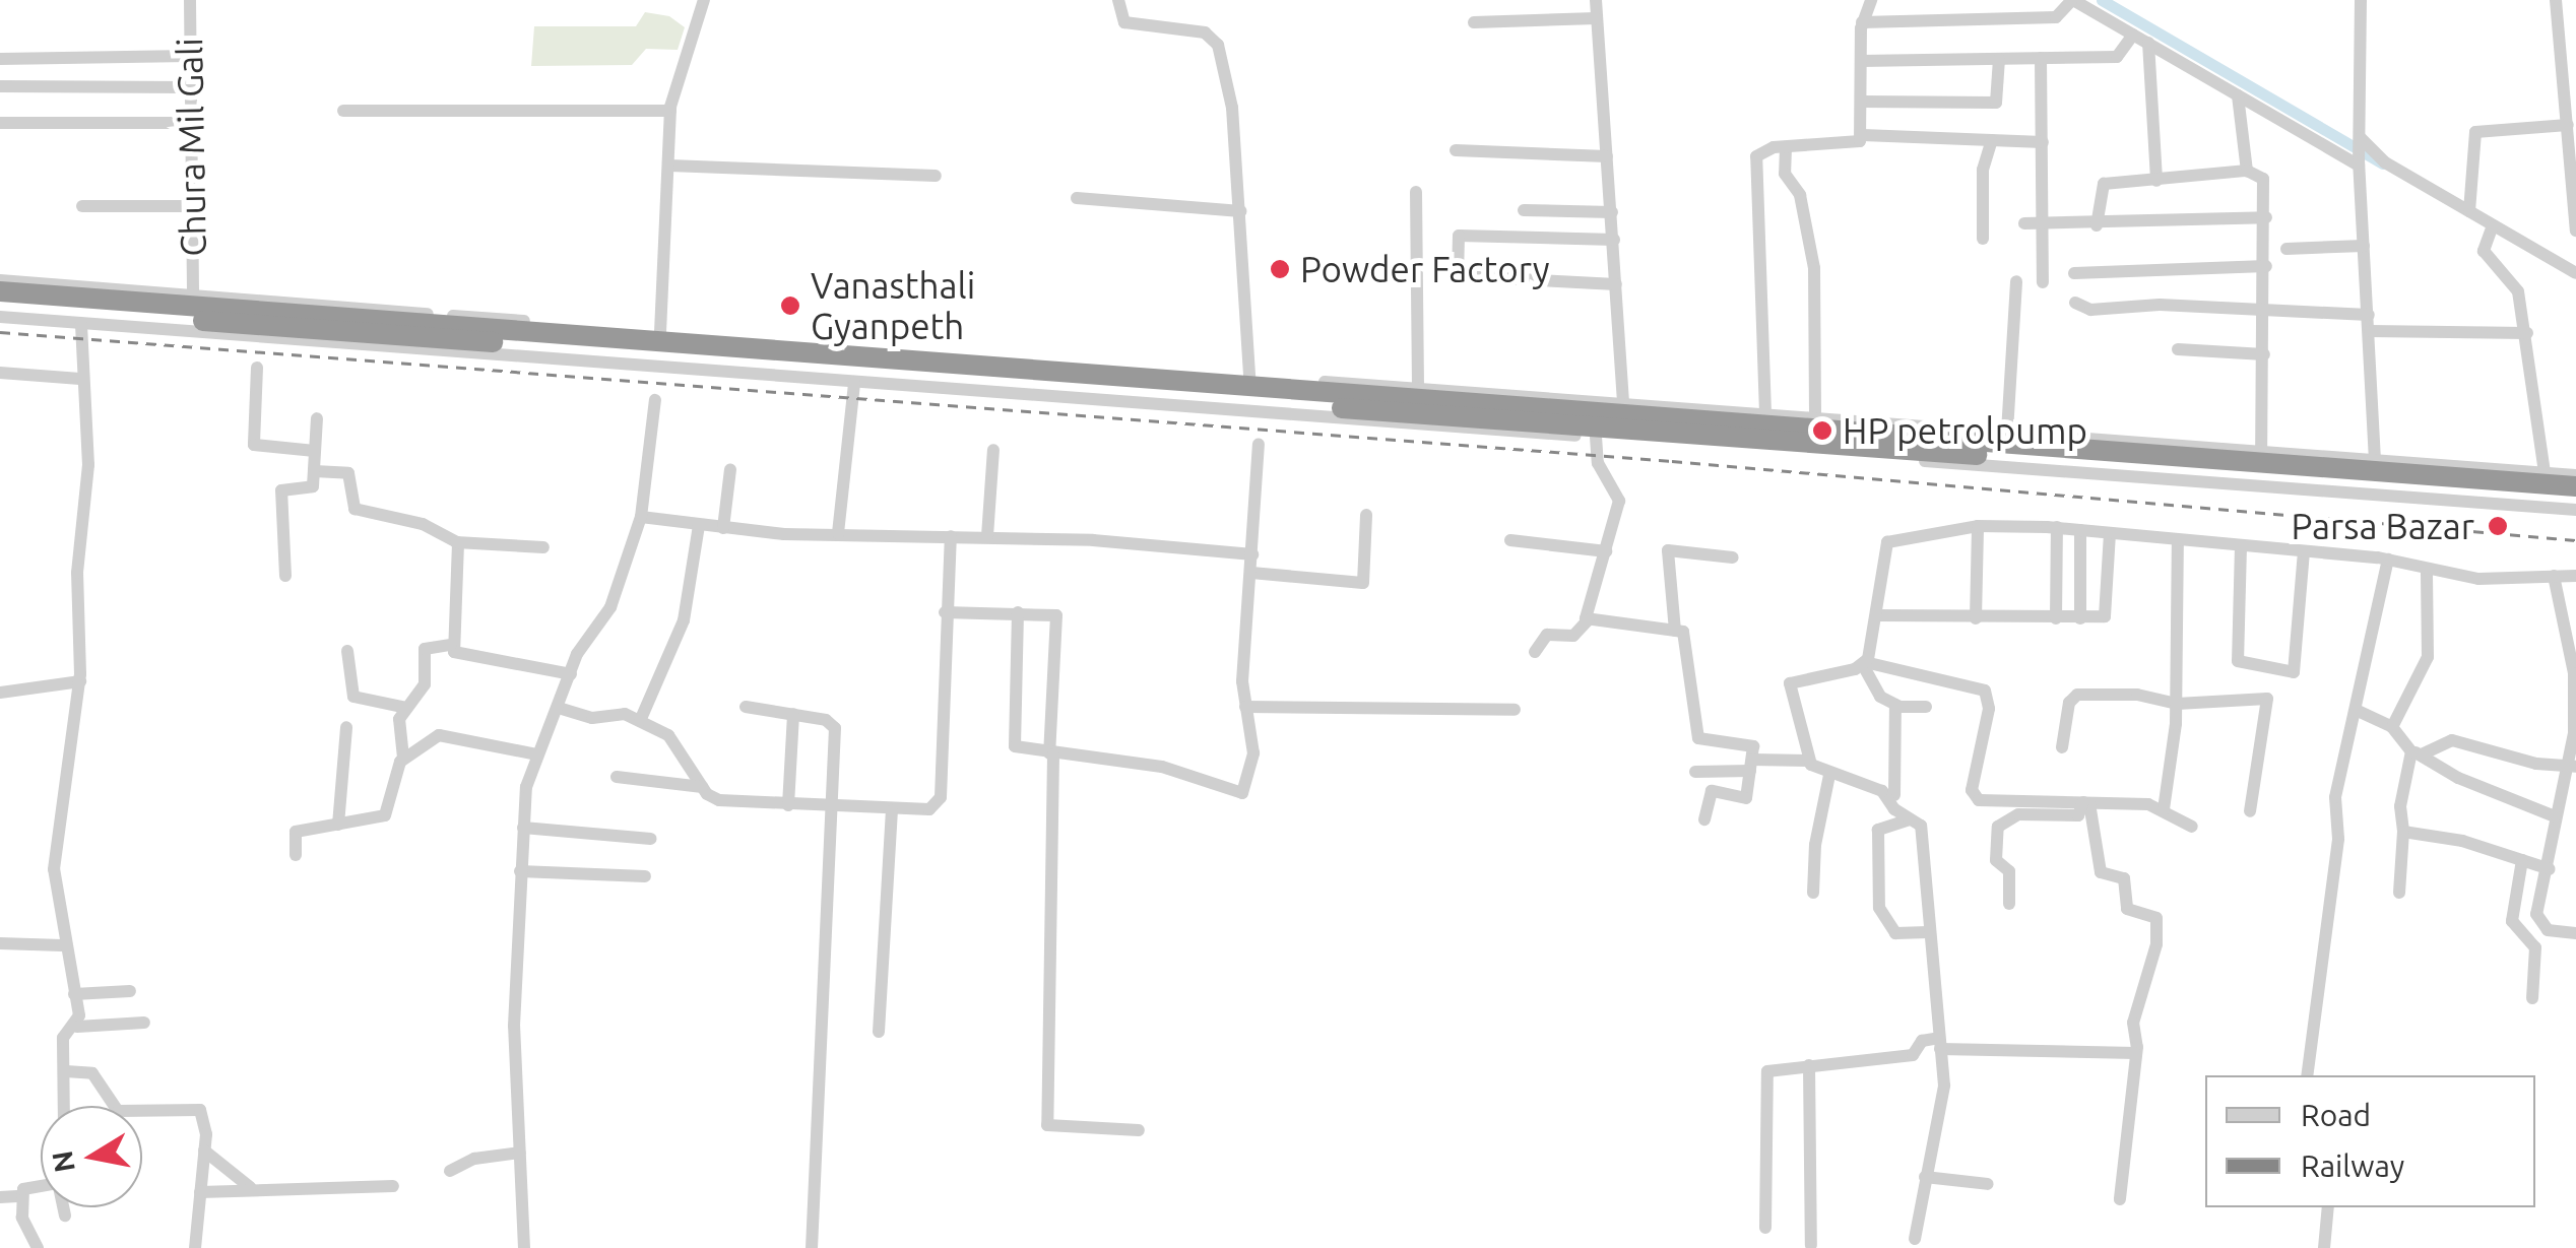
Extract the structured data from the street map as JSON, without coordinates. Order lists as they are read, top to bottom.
{
  "streets": {
    "street": ["Chura Mil Gali"]
  },
  "places": [
    "Powder Factory",
    "Vanasthali Gyanpeth",
    "HP petrolpump",
    "Parsa Bazar"
  ],
  "legend": ["Road", "Railway"],
  "north": "left"
}
